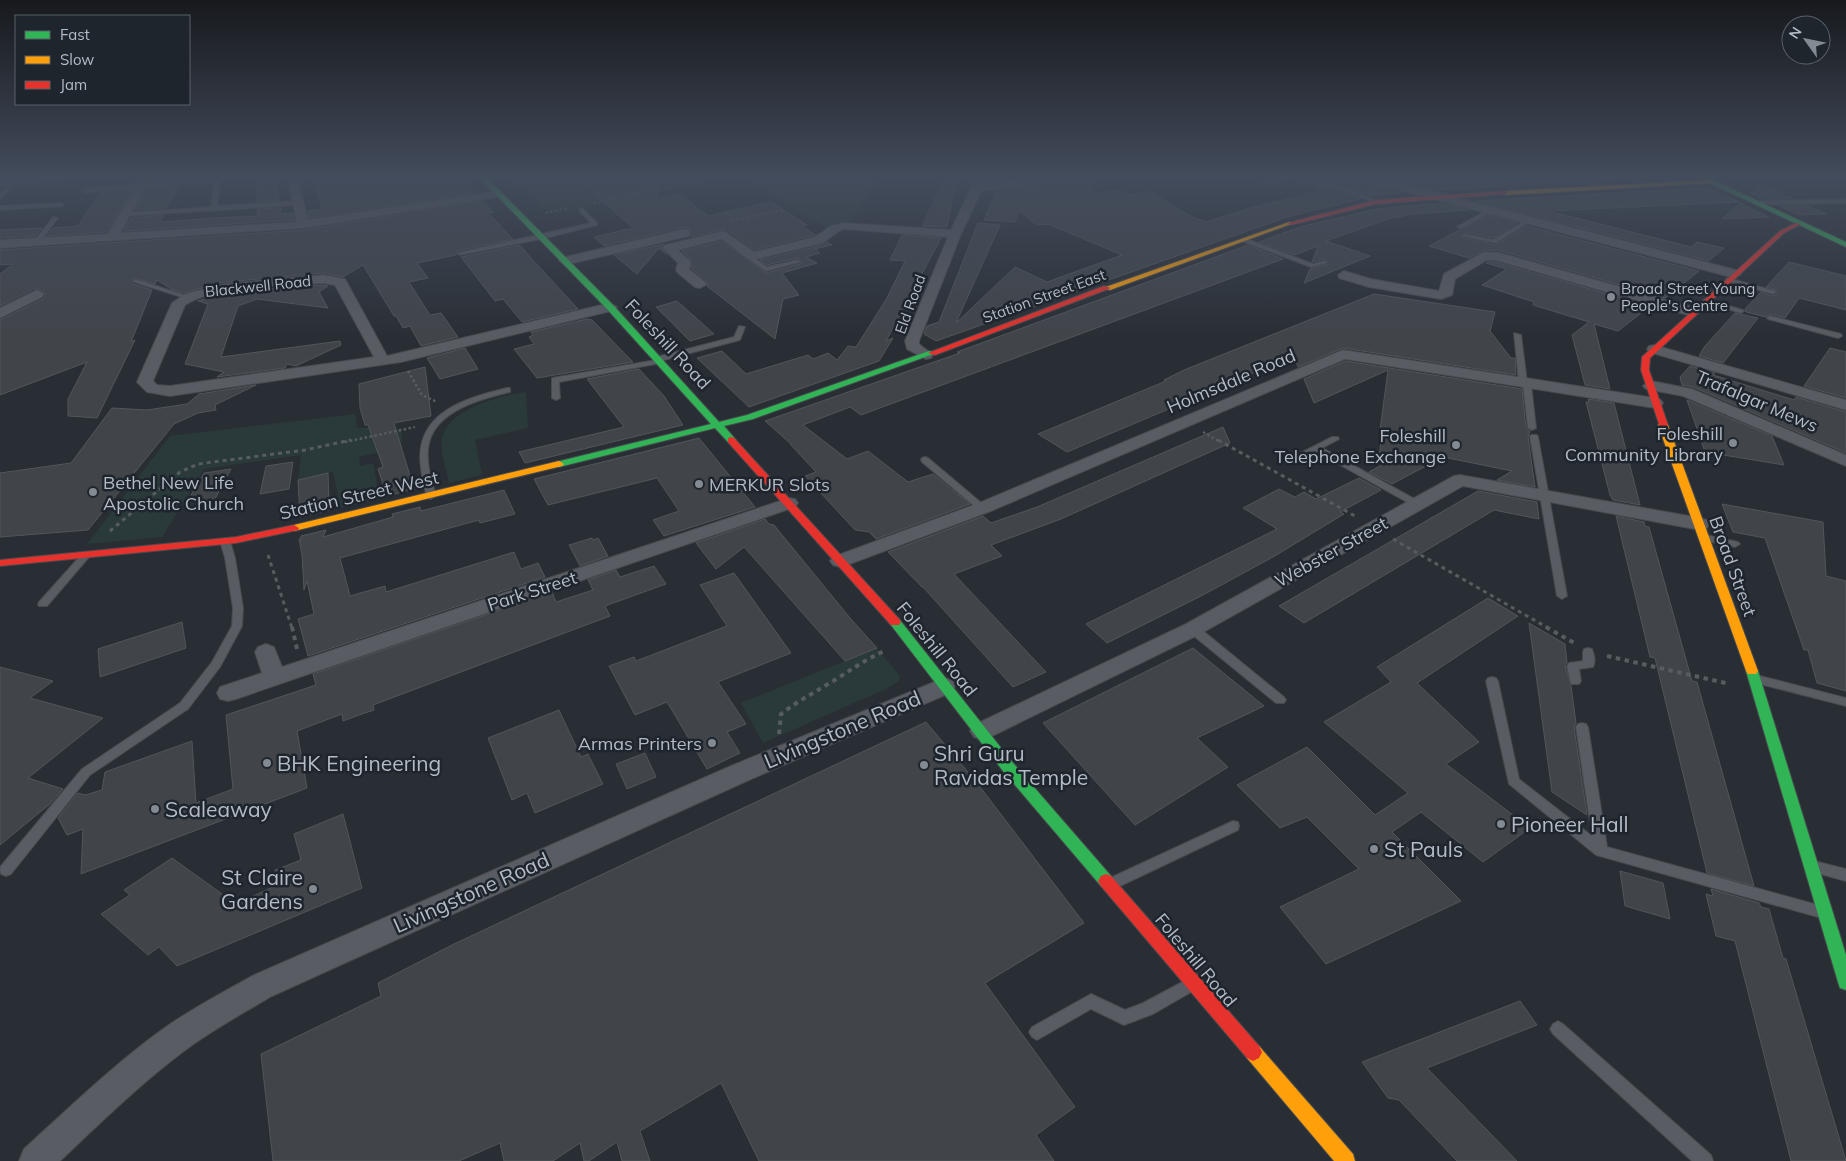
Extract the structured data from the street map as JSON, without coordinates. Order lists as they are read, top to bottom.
{
  "streets": {
    "street": [
      "Blackwell Road",
      "Station Street East",
      "Eld Road",
      "Foleshill Road",
      "Holmsdale Road",
      "Trafalgar Mews",
      "Station Street West",
      "Webster Street",
      "Broad Street",
      "Park Street",
      "Livingstone Road"
    ]
  },
  "crossings": [
    ["Blackwell Road", "Foleshill Road"],
    ["Station Street East", "Eld Road"],
    ["Station Street East", "Foleshill Road"],
    ["Station Street East", "Station Street West"],
    ["Foleshill Road", "Holmsdale Road"],
    ["Foleshill Road", "Station Street West"],
    ["Foleshill Road", "Webster Street"],
    ["Foleshill Road", "Park Street"],
    ["Foleshill Road", "Livingstone Road"],
    ["Holmsdale Road", "Broad Street"],
    ["Trafalgar Mews", "Broad Street"],
    ["Webster Street", "Broad Street"]
  ],
  "places": [
    "Broad Street Young People's Centre",
    "Foleshill Community Library",
    "Foleshill Telephone Exchange",
    "MERKUR Slots",
    "Bethel New Life Apostolic Church",
    "Armas Printers",
    "BHK Engineering",
    "Shri Guru Ravidas Temple",
    "Scaleaway",
    "Pioneer Hall",
    "St Pauls",
    "St Claire Gardens"
  ],
  "legend": ["Fast", "Slow", "Jam"],
  "north": "top left"
}
